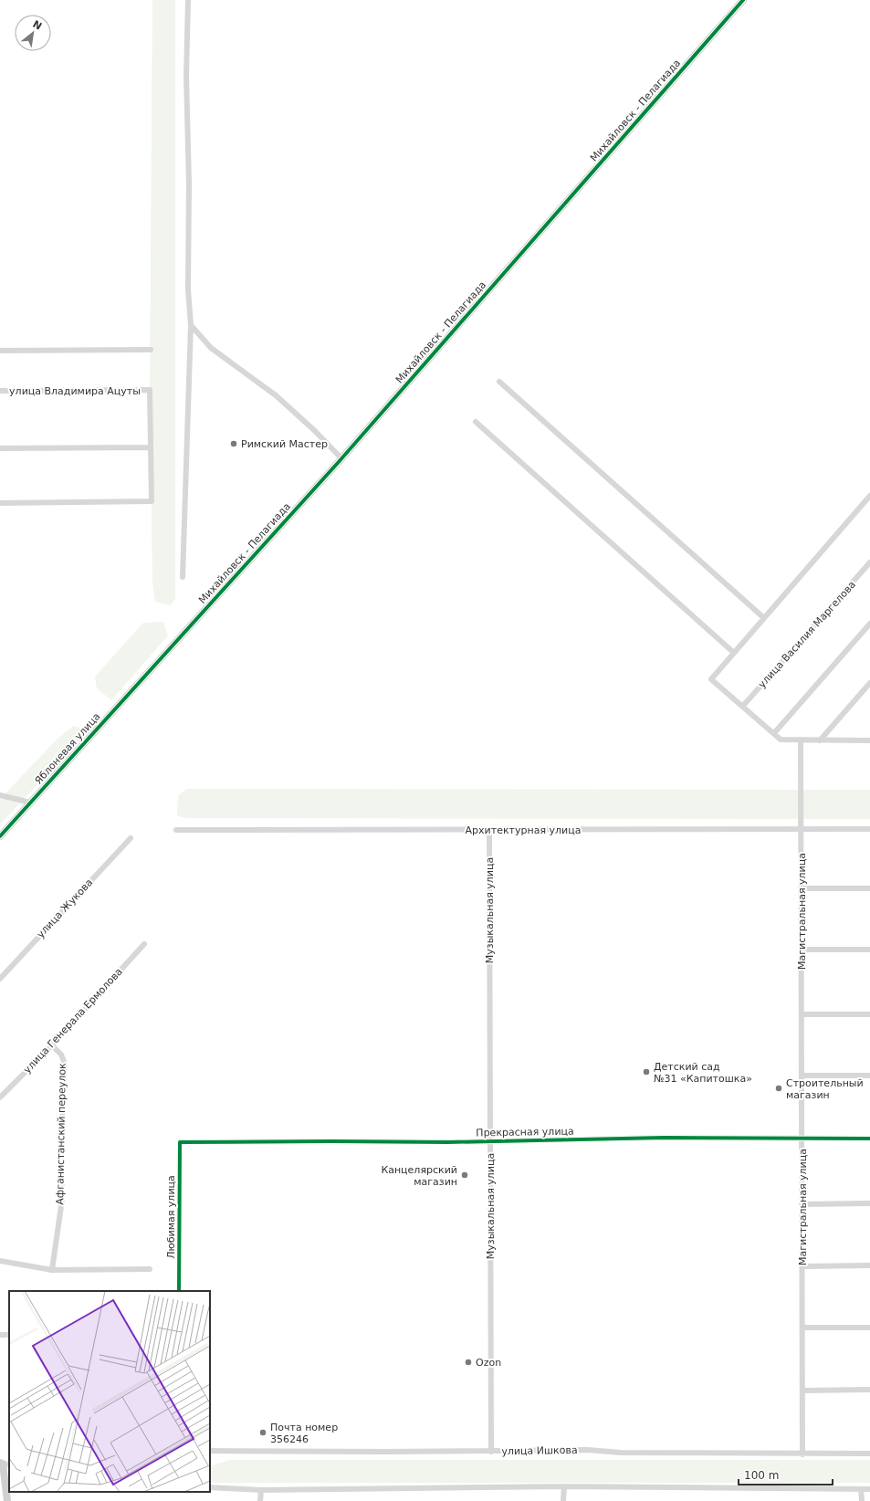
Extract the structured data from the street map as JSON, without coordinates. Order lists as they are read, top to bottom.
{
  "streets": {
    "street": [
      "Михайловск - Пелагиада",
      "улица Владимира Ацуты",
      "улица Василия Маргелова",
      "Яблоневая улица",
      "Архитектурная улица",
      "улица Жукова",
      "Музыкальная улица",
      "Магистральная улица",
      "улица Генерала Ермолова",
      "Прекрасная улица",
      "Афганистанский переулок",
      "Любимая улица",
      "улица Ишкова"
    ]
  },
  "crossings": [
    ["Михайловск - Пелагиада", "Яблоневая улица"],
    ["Архитектурная улица", "Музыкальная улица"],
    ["Архитектурная улица", "Магистральная улица"],
    ["Музыкальная улица", "Прекрасная улица"],
    ["Музыкальная улица", "улица Ишкова"],
    ["Магистральная улица", "Прекрасная улица"],
    ["Магистральная улица", "улица Ишкова"],
    ["улица Генерала Ермолова", "Афганистанский переулок"],
    ["Прекрасная улица", "Любимая улица"]
  ],
  "places": [
    "Римский Мастер",
    "Детский сад №31 «Капитошка»",
    "Строительный магазин",
    "Канцелярский магазин",
    "Ozon",
    "Почта номер 356246"
  ],
  "scale_bar": "100 m",
  "north": "top right"
}
